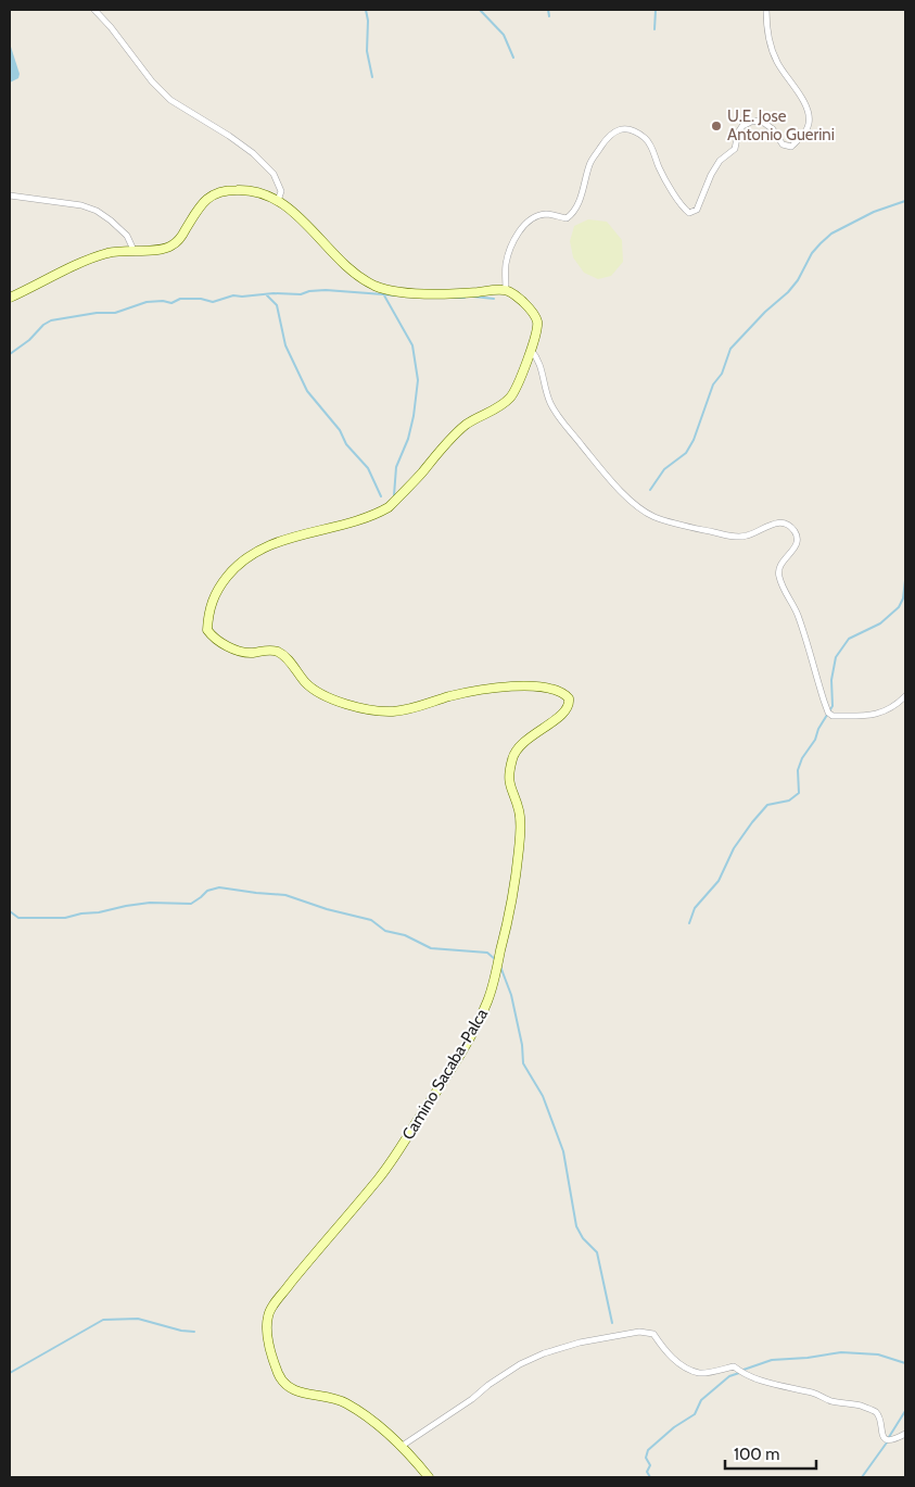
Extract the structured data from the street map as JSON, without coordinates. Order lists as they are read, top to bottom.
{
  "streets": {
    "street": ["Camino Sacaba-Palca"]
  },
  "places": ["U.E. Jose Antonio Guerini"],
  "scale_bar": "100 m"
}
